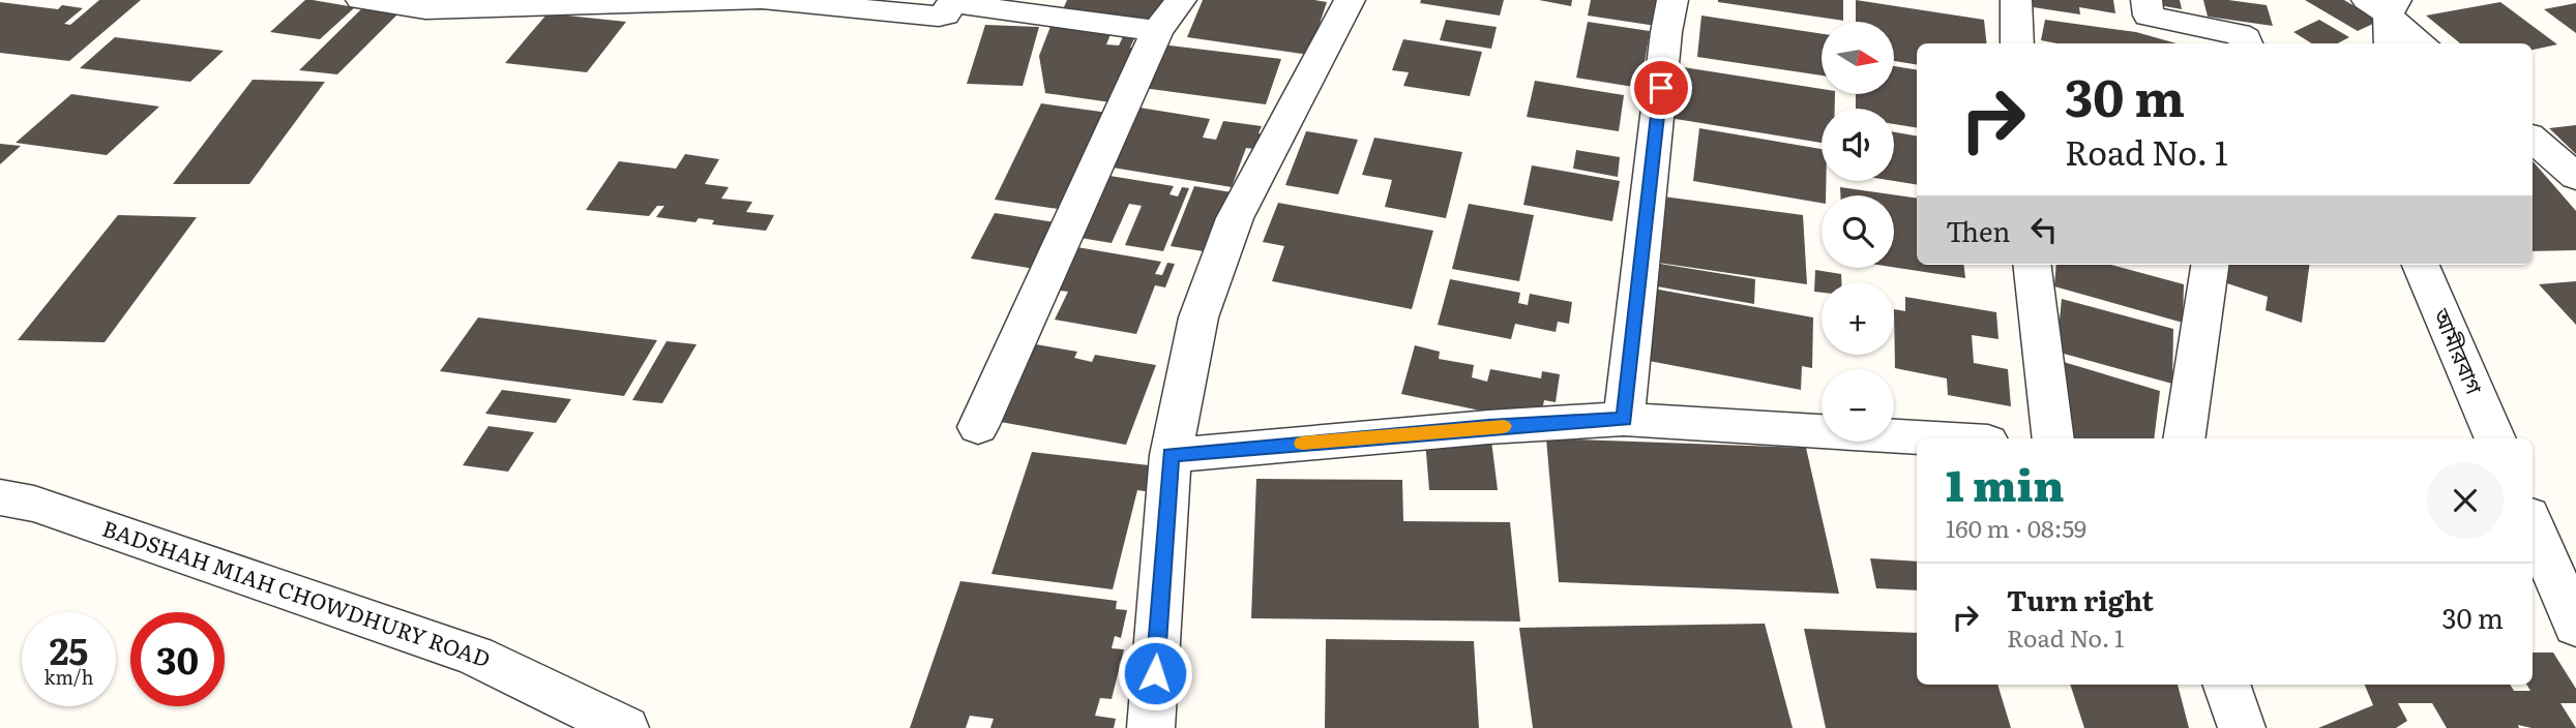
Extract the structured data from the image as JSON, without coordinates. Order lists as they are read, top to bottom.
{
  "streets": {
    "street": ["আমীরবাগ", "BADSHAH MIAH CHOWDHURY ROAD"]
  },
  "north": "right",
  "page": {
    "map_buttons": ["+", "−"],
    "turn": ["30 m", "Road No. 1"],
    "then": "Then",
    "heading": ["1 min", "160 m · 08:59"],
    "list": [
      {
        "name": "Turn right",
        "note": "Road No. 1",
        "value": "30 m"
      }
    ],
    "speed": "25 km/h",
    "limit": "30"
  }
}
